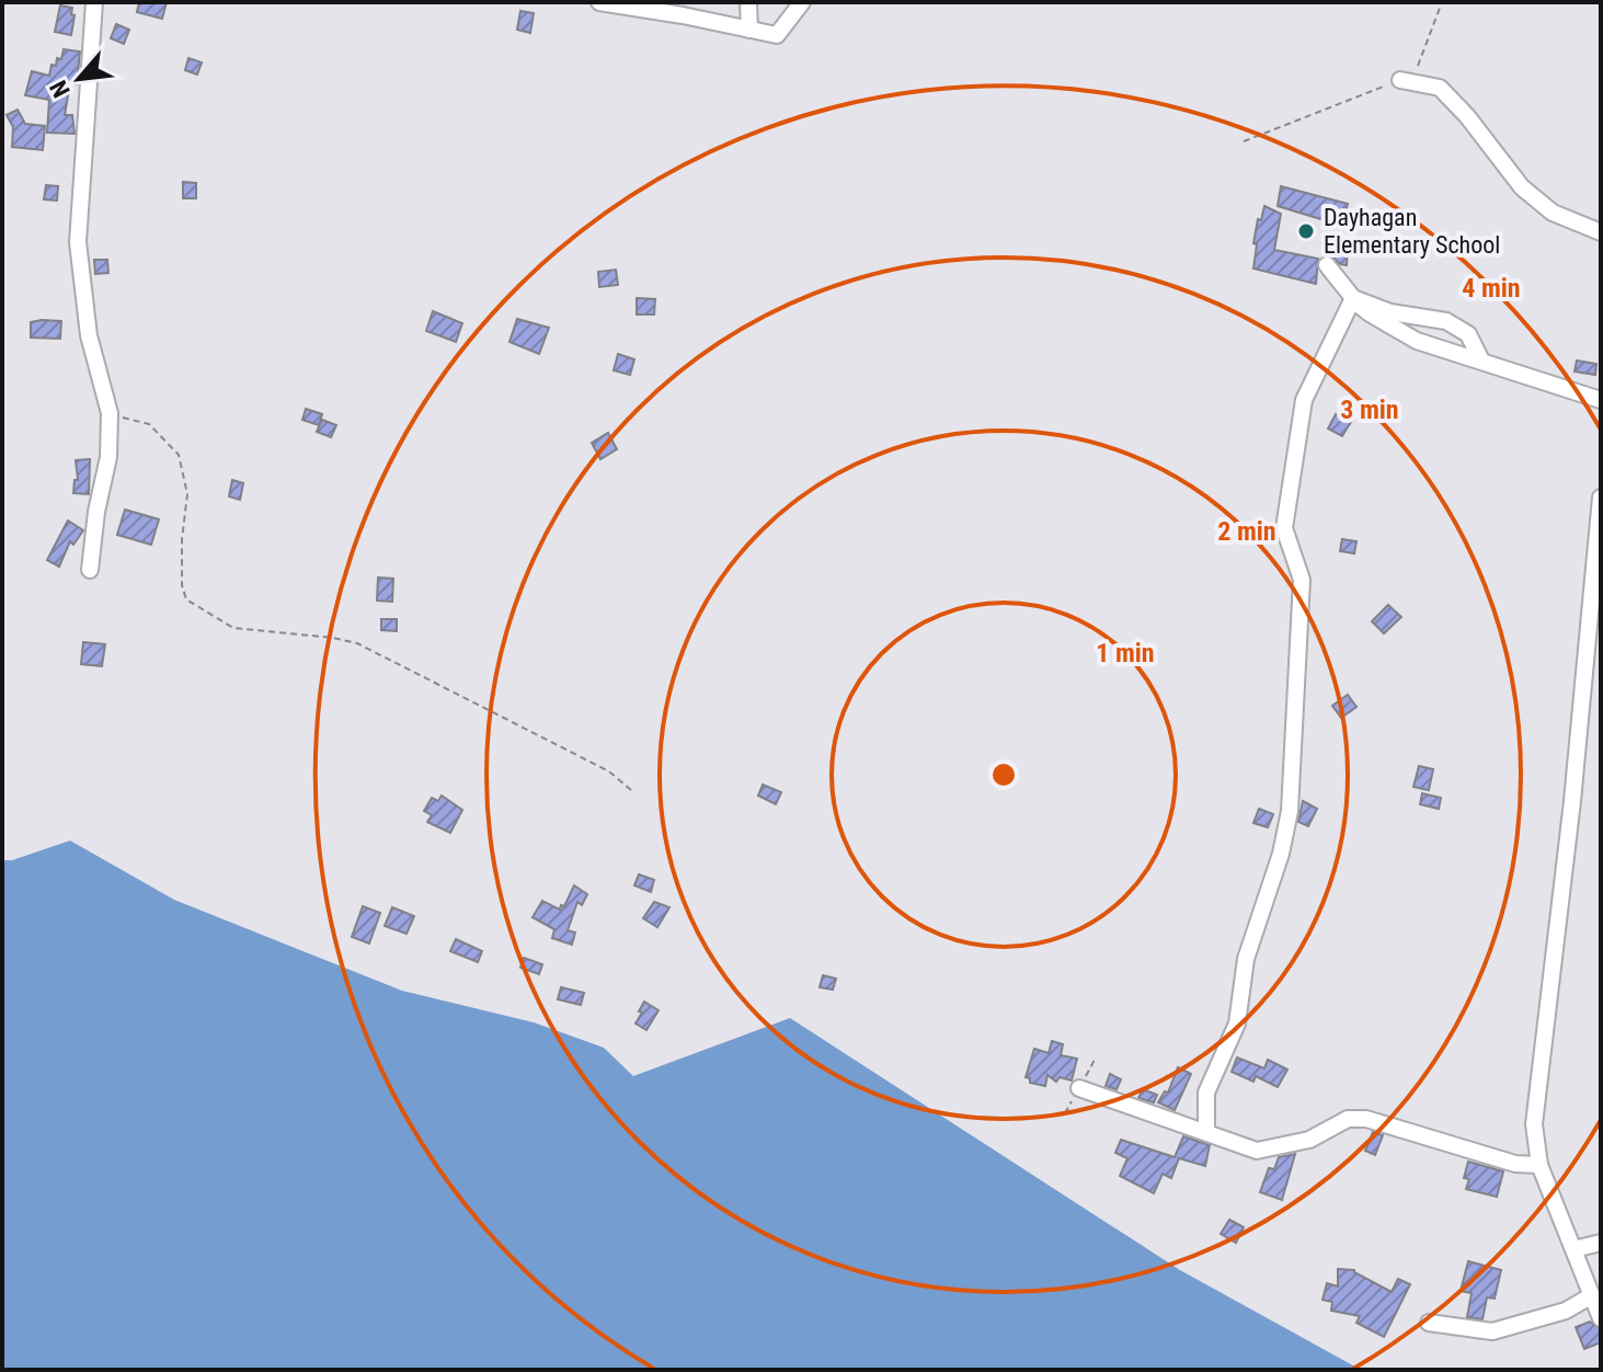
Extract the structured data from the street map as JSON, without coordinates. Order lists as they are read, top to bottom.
{
  "places": ["Dayhagan Elementary School"],
  "north": "bottom left",
  "rings": [
    "4 min",
    "3 min",
    "2 min",
    "1 min"
  ]
}
